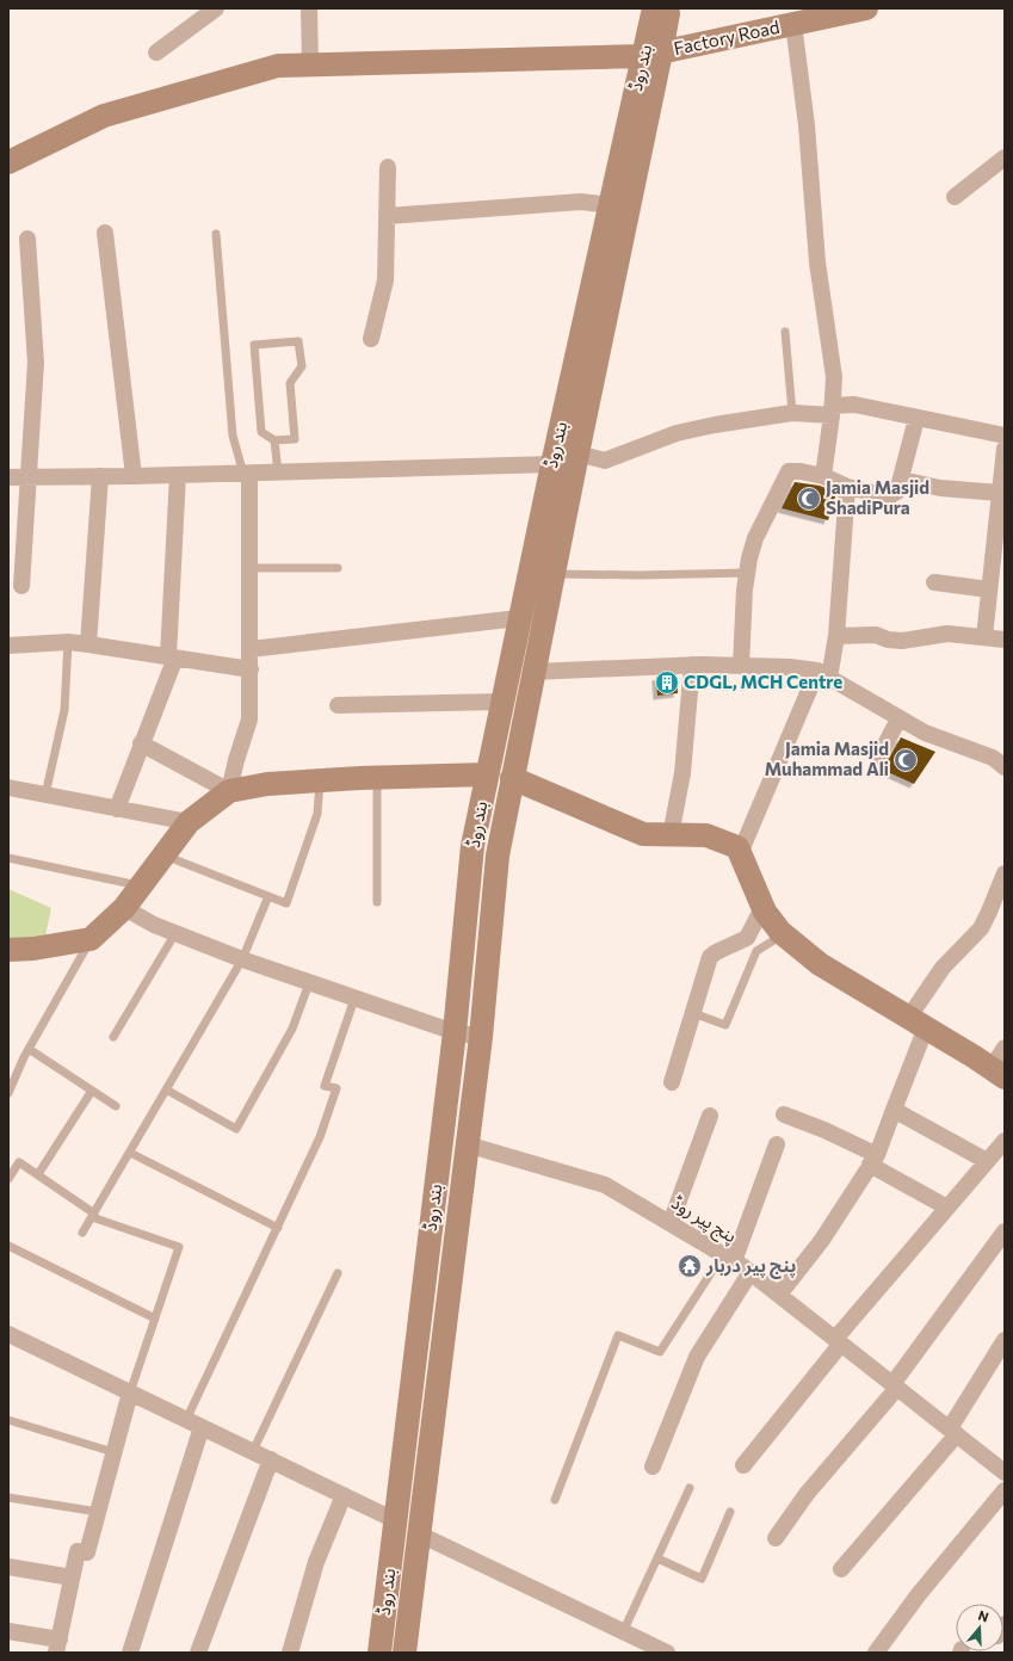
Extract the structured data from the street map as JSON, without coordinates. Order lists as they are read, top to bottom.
{
  "streets": {
    "main road": ["Factory Road", "بند روڈ"],
    "street": ["پنج پیر روڈ"]
  },
  "crossings": [
    ["Factory Road", "بند روڈ"],
    ["بند روڈ", "پنج پیر روڈ"]
  ],
  "places": {
    "mosque": ["Jamia Masjid ShadiPura", "Jamia Masjid Muhammad Ali"],
    "building": ["CDGL, MCH Centre"],
    "temple": ["پنج پیر دربار"]
  },
  "north": "top"
}
